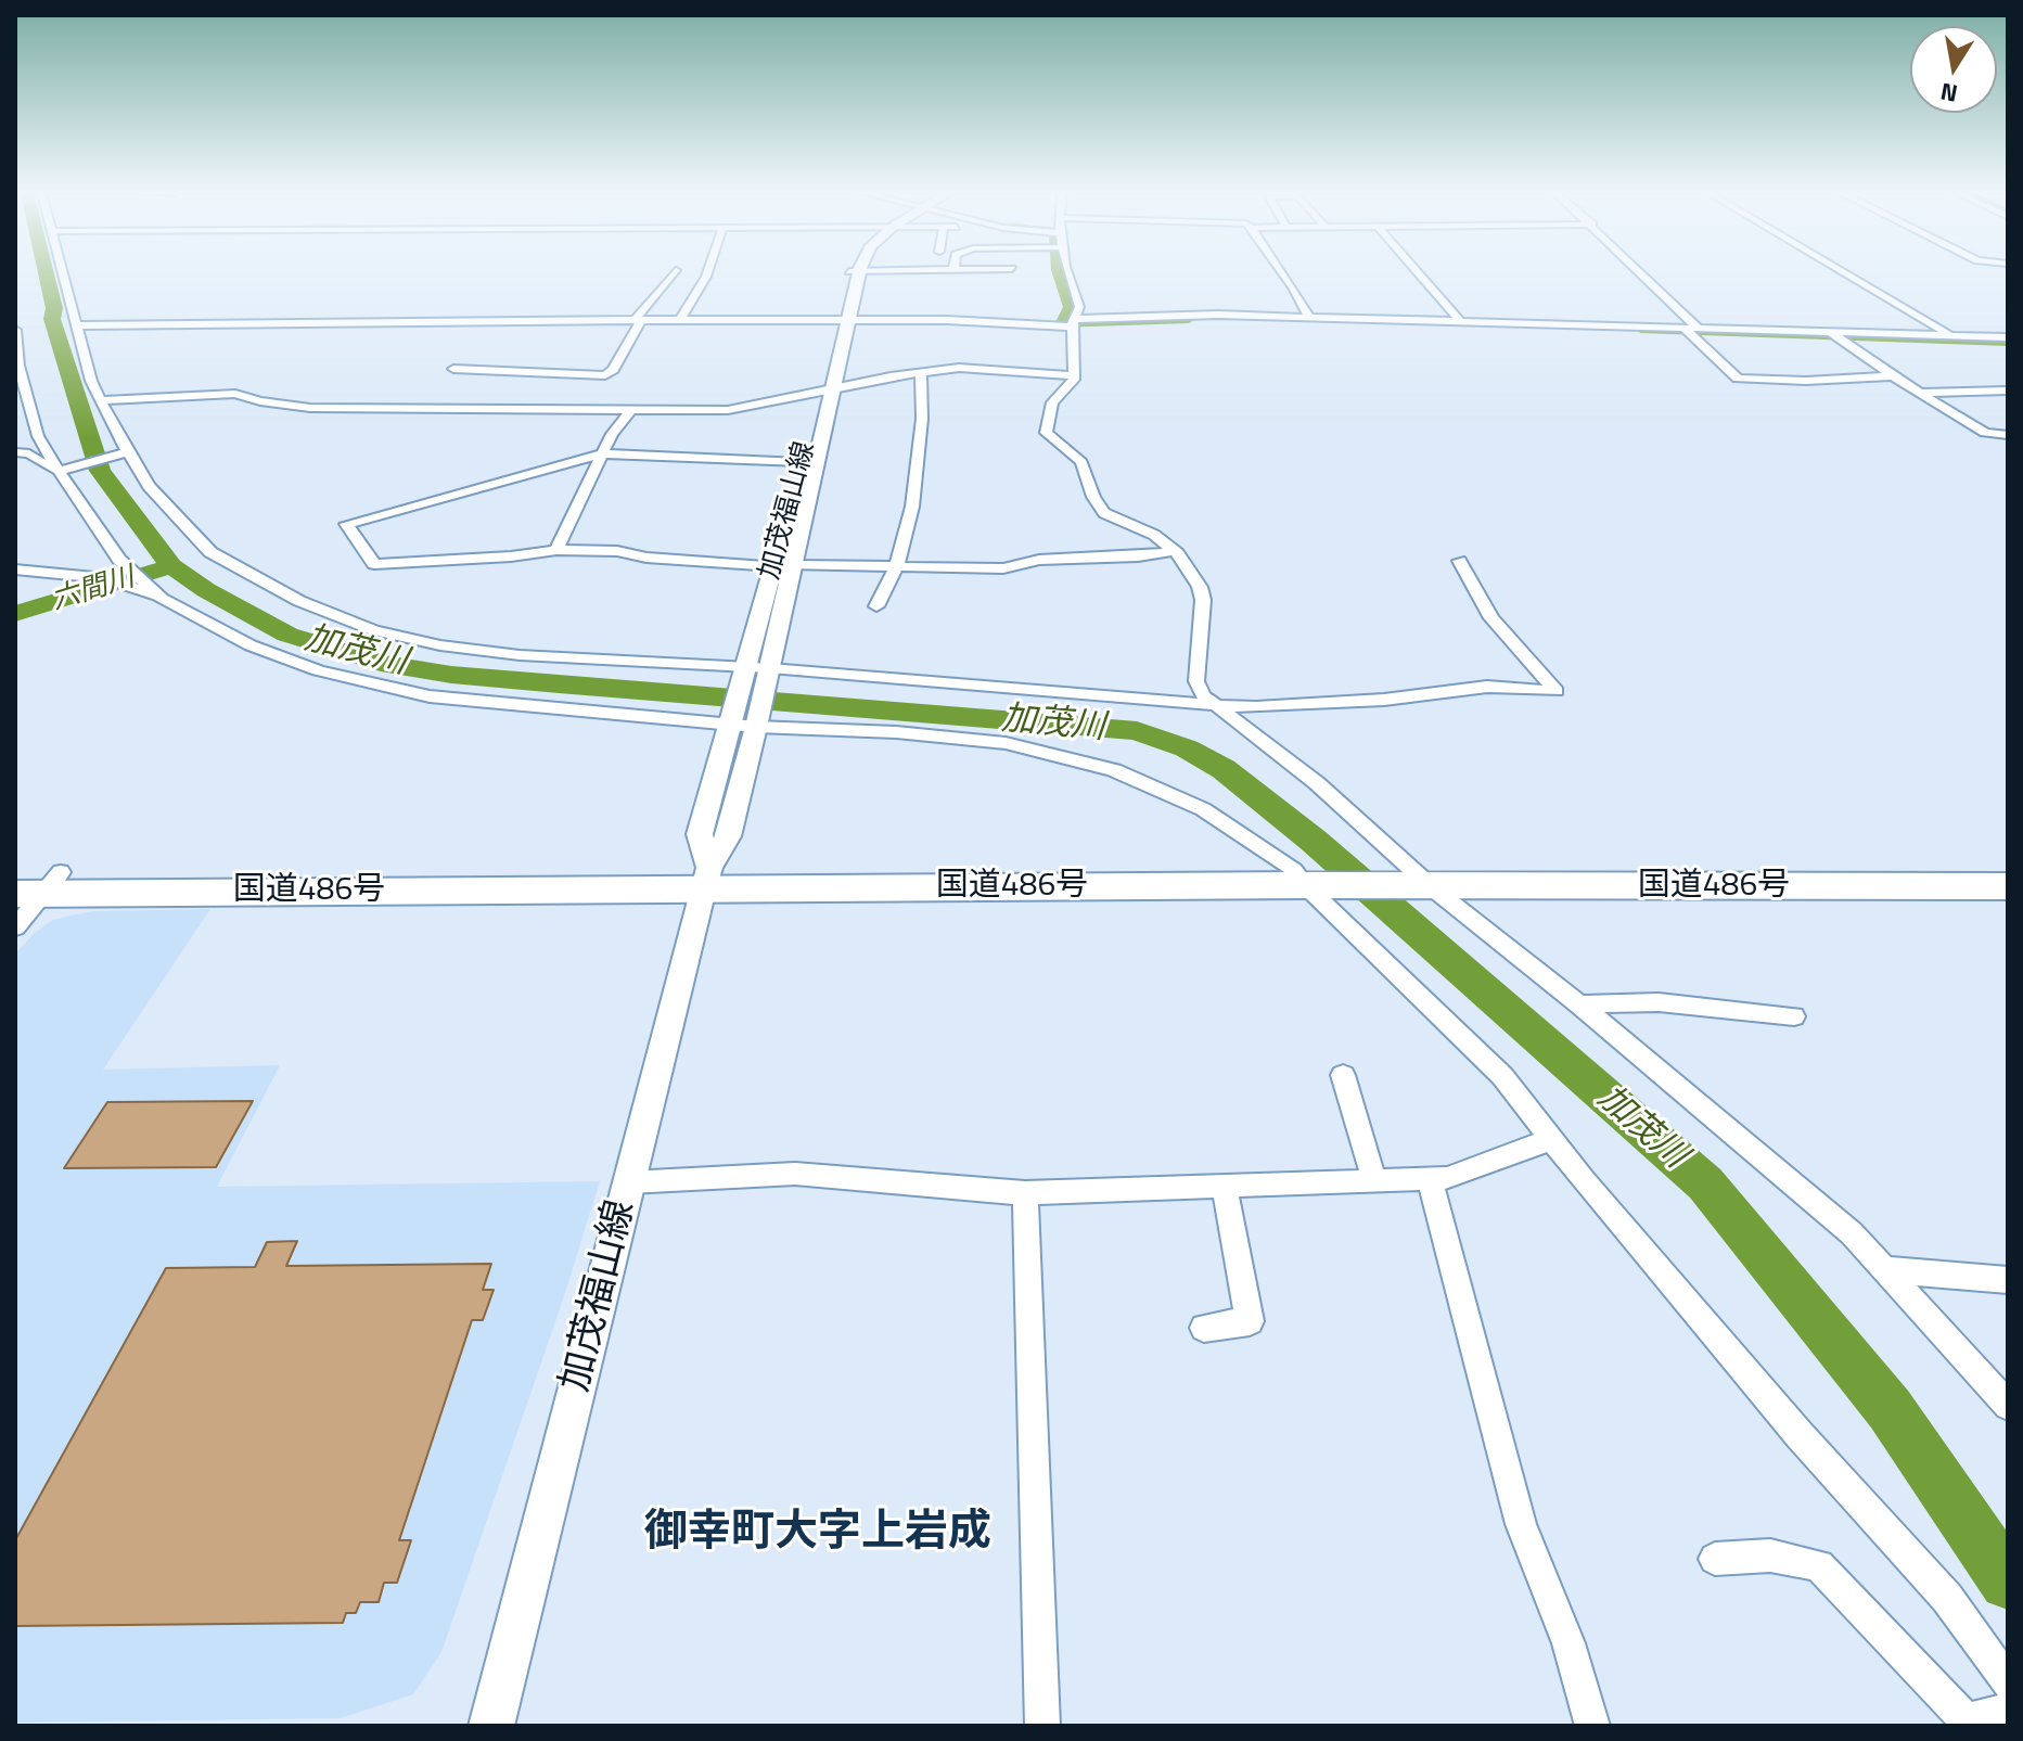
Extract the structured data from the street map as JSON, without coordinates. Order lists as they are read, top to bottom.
{
  "streets": {
    "highway": ["国道486号"],
    "main road": ["加茂福山線"]
  },
  "crossings": [
    ["加茂福山線", "国道486号"]
  ],
  "districts": ["御幸町大字上岩成"],
  "water": ["六間川", "加茂川"],
  "north": "bottom"
}
